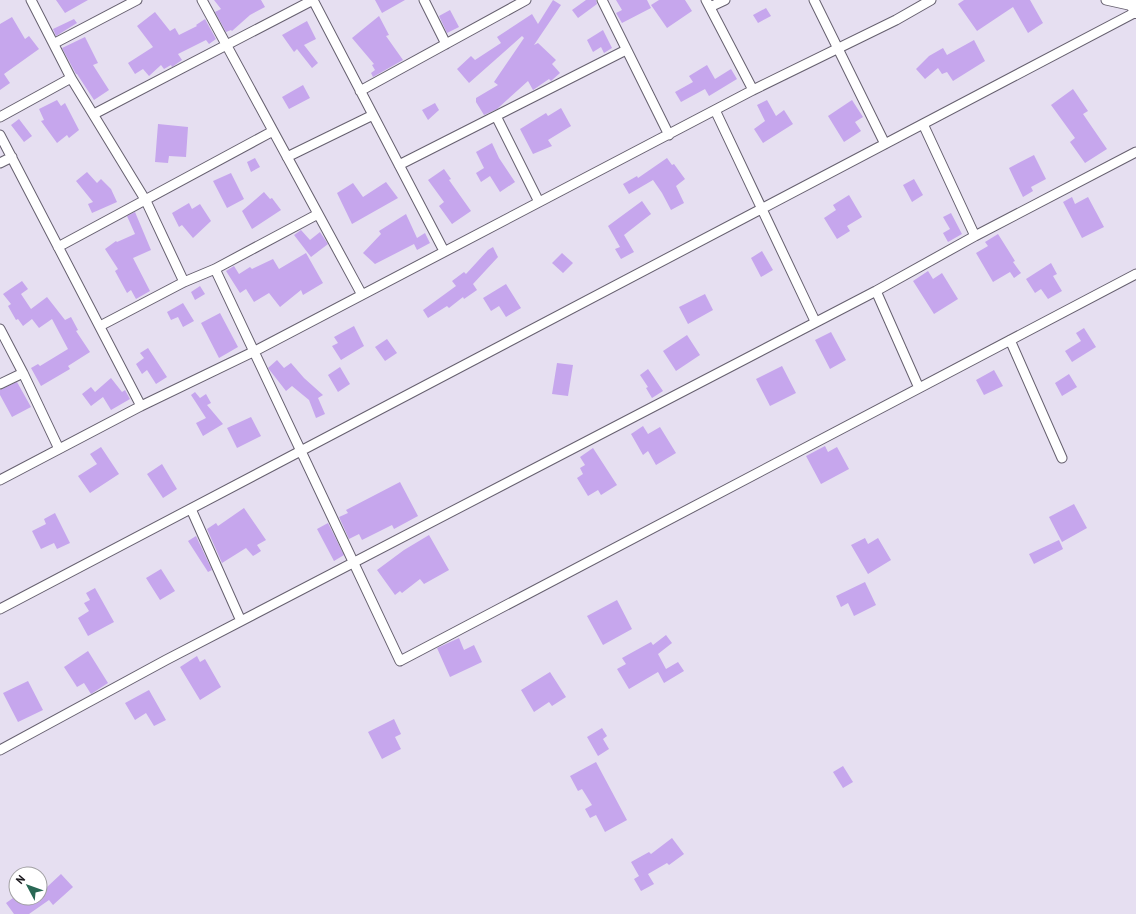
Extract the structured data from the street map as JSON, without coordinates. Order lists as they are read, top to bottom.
{
  "north": "top left"
}
